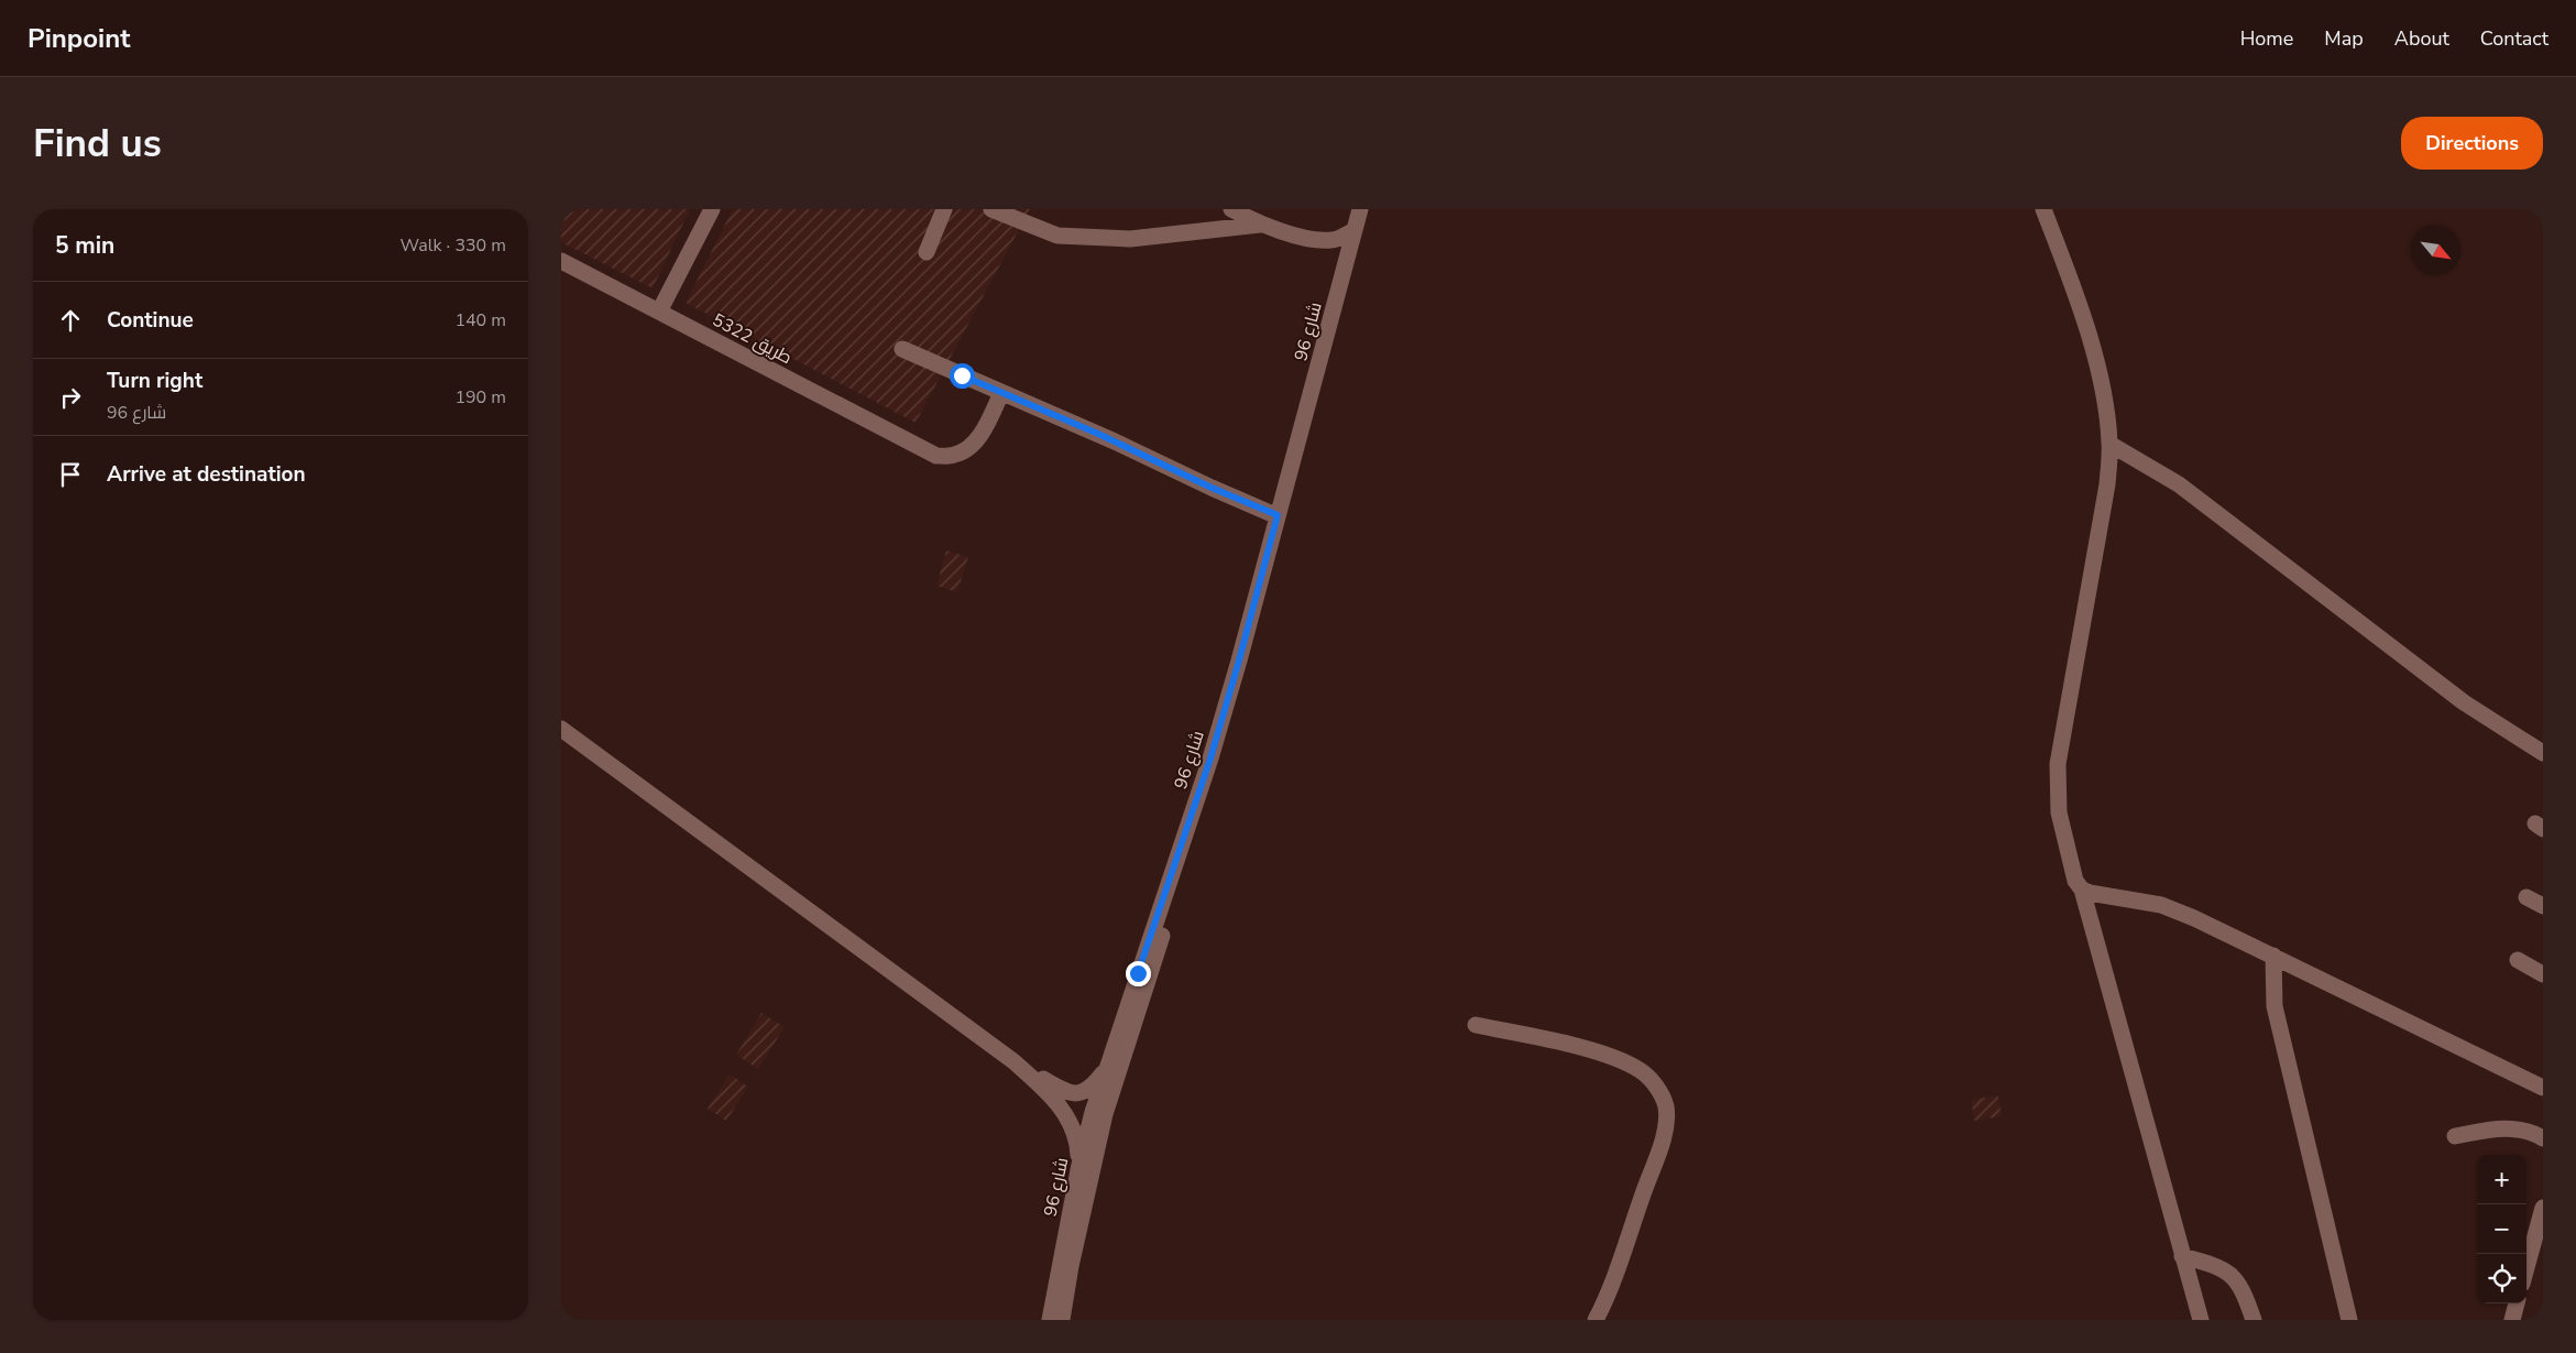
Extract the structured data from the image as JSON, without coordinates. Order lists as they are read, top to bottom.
{
  "streets": {
    "street": ["شارع 96", "طريق 5322"]
  },
  "north": "bottom right",
  "page": {
    "header": "Pinpoint",
    "nav": [
      "Home",
      "Map",
      "About",
      "Contact"
    ],
    "buttons": "Directions",
    "title": "Find us",
    "heading": ["5 min", "Walk · 330 m"],
    "list": [
      ["Continue", "140 m"],
      ["Turn right", "شارع 96", "190 m"],
      "Arrive at destination"
    ],
    "map_buttons": ["+", "−"]
  }
}
